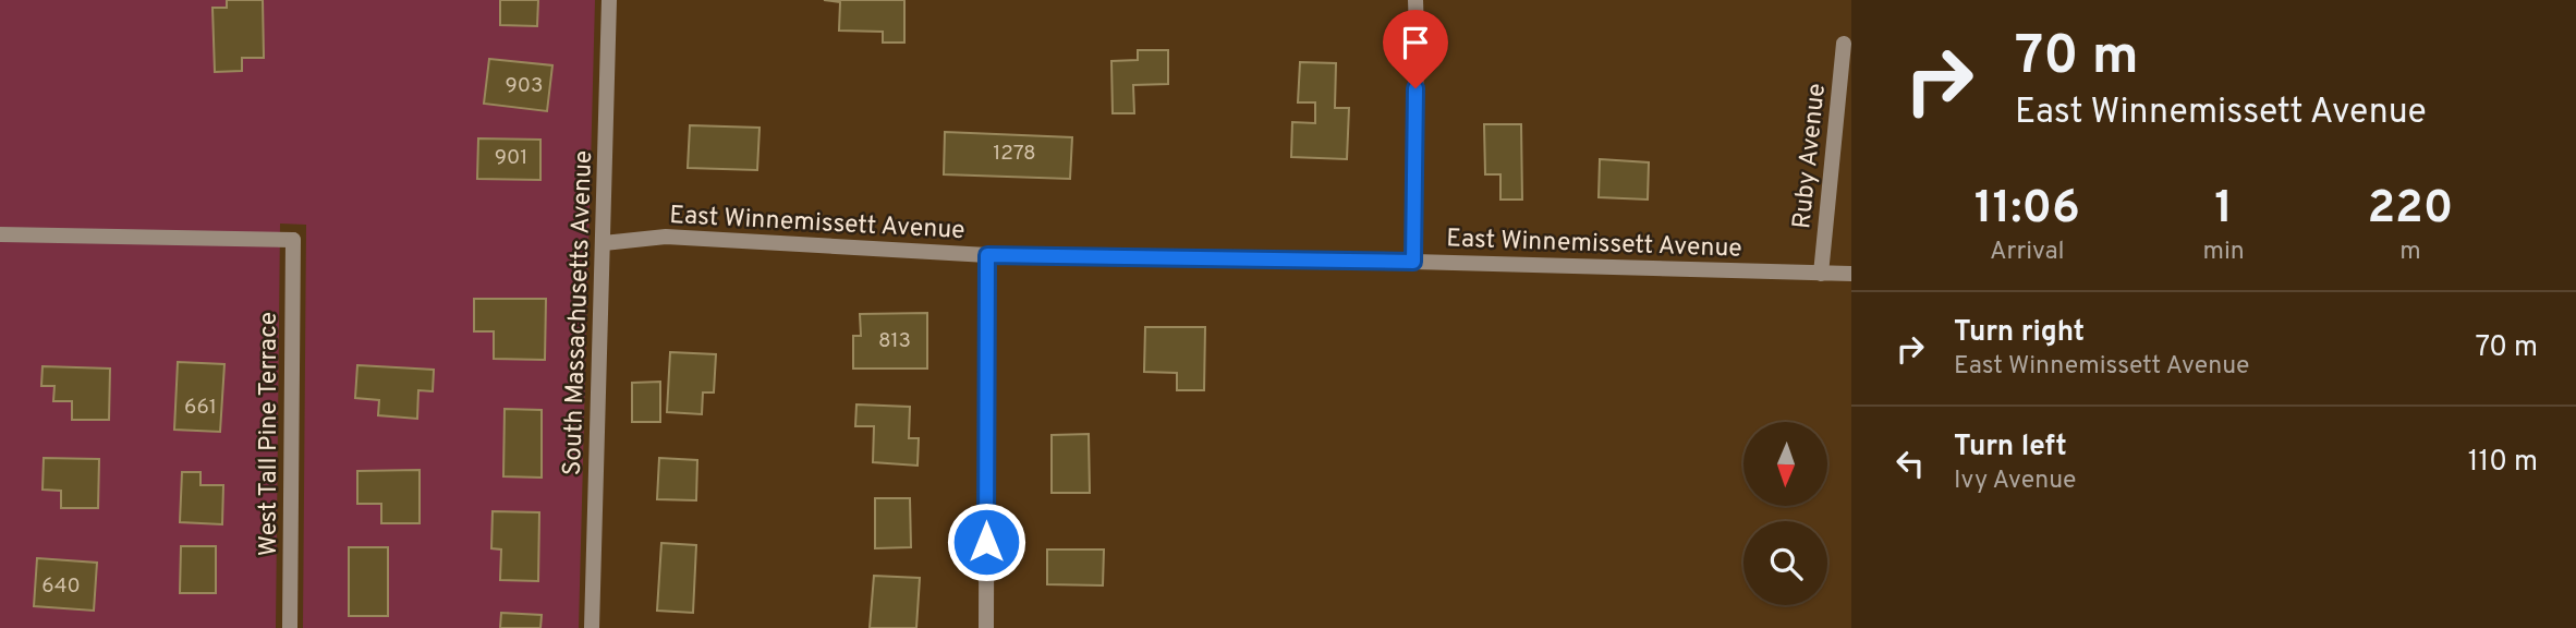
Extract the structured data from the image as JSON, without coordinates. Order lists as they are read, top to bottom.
{
  "streets": {
    "street": [
      "Ruby Avenue",
      "East Winnemissett Avenue",
      "South Massachusetts Avenue",
      "West Tall Pine Terrace"
    ]
  },
  "crossings": [
    ["Ruby Avenue", "East Winnemissett Avenue"],
    ["East Winnemissett Avenue", "South Massachusetts Avenue"]
  ],
  "house_numbers": [
    "903",
    "1278",
    "901",
    "813",
    "661",
    "640"
  ],
  "north": "bottom",
  "page": {
    "turn": ["70 m", "East Winnemissett Avenue"],
    "eta": [
      "11:06",
      "Arrival",
      "1",
      "min",
      "220",
      "m"
    ],
    "list": [
      {
        "name": "Turn right",
        "note": "East Winnemissett Avenue",
        "value": "70 m"
      },
      {
        "name": "Turn left",
        "note": "Ivy Avenue",
        "value": "110 m"
      }
    ]
  }
}
